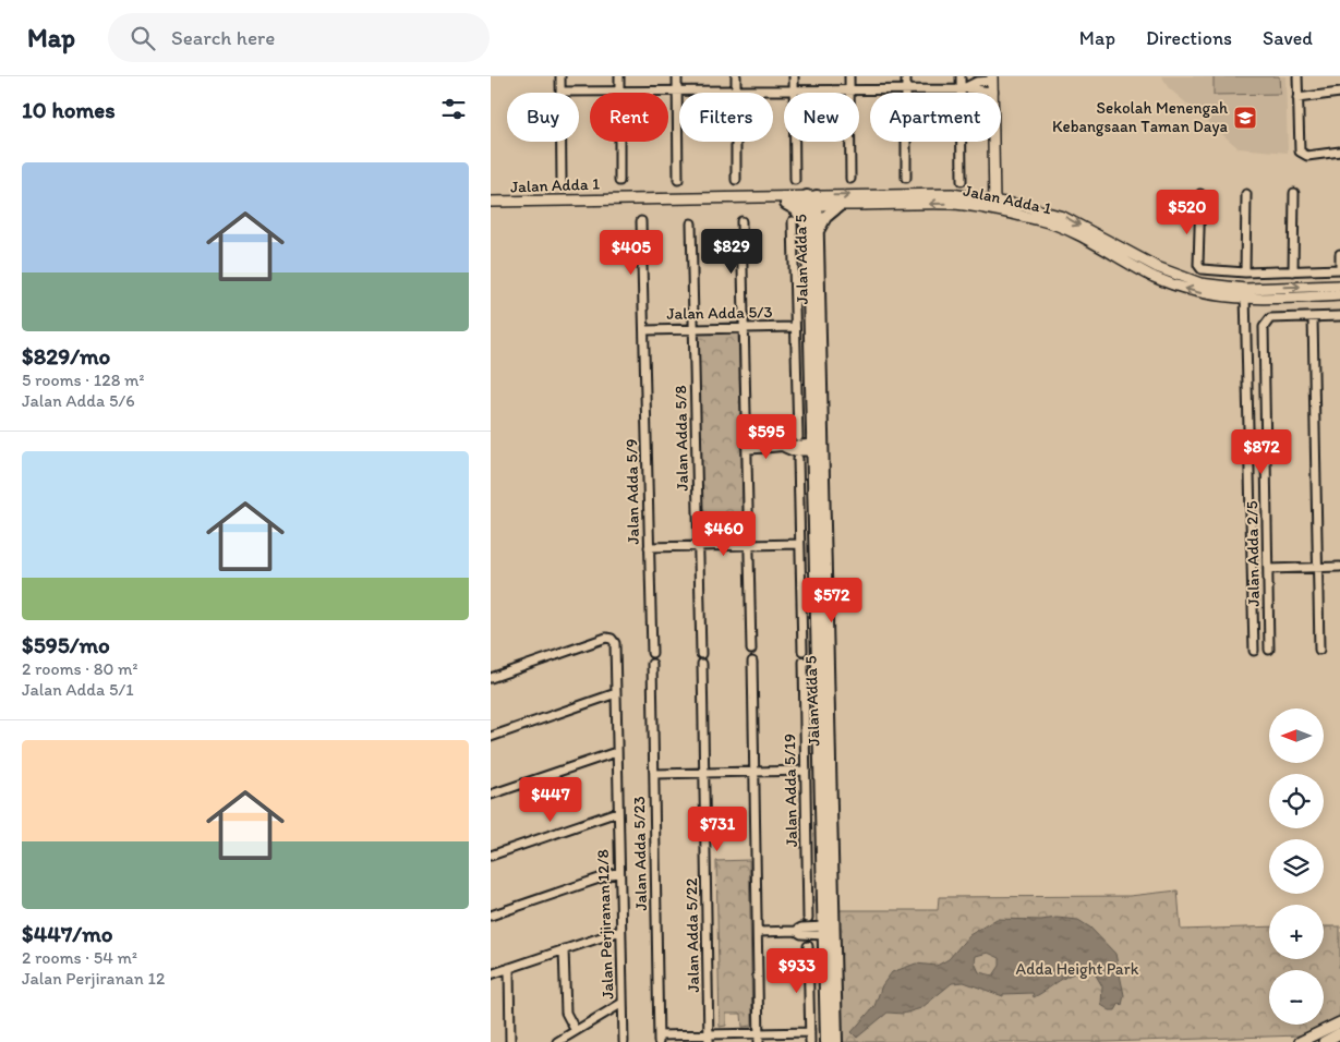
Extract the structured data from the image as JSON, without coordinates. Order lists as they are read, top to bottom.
{
  "streets": {
    "main road": ["Jalan Adda 5"],
    "street": [
      "Jalan Adda 1",
      "Jalan Adda 5/3",
      "Jalan Adda 5/8",
      "Jalan Adda 5/9",
      "Jalan Adda 2/5",
      "Jalan Adda 5/19",
      "Jalan Adda 5/23",
      "Jalan Perjiranan 12/8",
      "Jalan Adda 5/22"
    ]
  },
  "crossings": [
    ["Jalan Adda 1", "Jalan Adda 5"],
    ["Jalan Adda 5/3", "Jalan Adda 5/8"],
    ["Jalan Adda 5/3", "Jalan Adda 5/9"]
  ],
  "parks": ["Adda Height Park"],
  "places": {
    "school or university": ["Sekolah Menengah Kebangsaan Taman Daya"]
  },
  "north": "left",
  "page": {
    "header": "Map",
    "search": "Search here",
    "nav": ["Map", "Directions", "Saved"],
    "heading": "10 homes",
    "chip": [
      "Buy",
      "Rent",
      "Filters",
      "New",
      "Apartment"
    ],
    "list": [
      {
        "name": "$829/mo",
        "note": "5 rooms · 128 m² · Jalan Adda 5/6"
      },
      {
        "name": "$595/mo",
        "note": "2 rooms · 80 m² · Jalan Adda 5/1"
      },
      {
        "name": "$447/mo",
        "note": "2 rooms · 54 m² · Jalan Perjiranan 12"
      }
    ],
    "price": [
      "$520",
      "$829",
      "$405",
      "$595",
      "$872",
      "$460",
      "$572",
      "$447",
      "$731",
      "$933"
    ],
    "map_buttons": ["+", "−"]
  }
}
